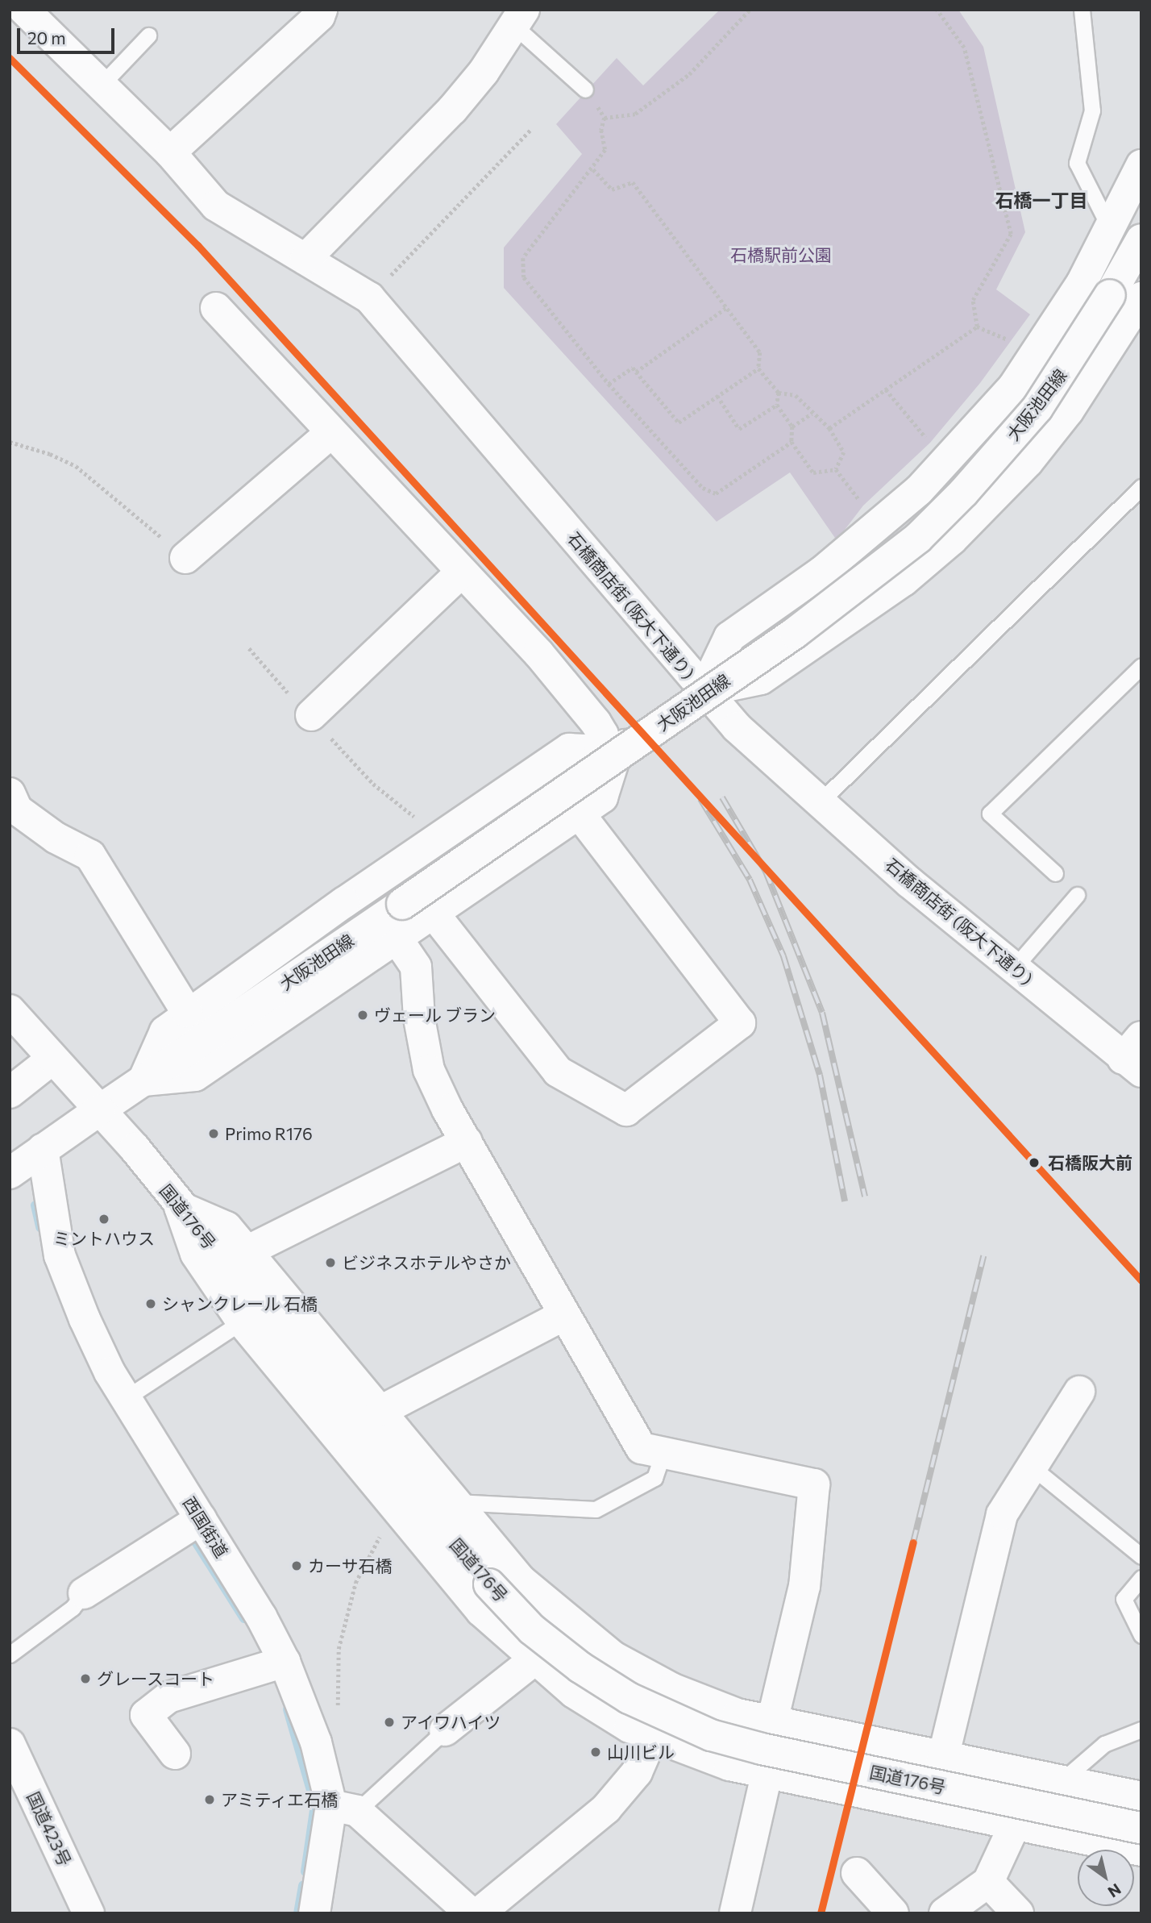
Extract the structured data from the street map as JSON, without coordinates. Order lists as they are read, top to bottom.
{
  "streets": {
    "main road": [
      "大阪池田線",
      "石橋商店街 (阪大下通り)",
      "国道176号",
      "西国街道",
      "国道423号"
    ]
  },
  "crossings": [
    ["大阪池田線", "国道176号"]
  ],
  "districts": ["石橋一丁目"],
  "parks": ["石橋駅前公園"],
  "places": [
    "ヴェール ブラン",
    "Primo R176",
    "石橋阪大前",
    "ミントハウス",
    "ビジネスホテルやさか",
    "シャンクレール 石橋",
    "カーサ石橋",
    "グレースコート",
    "アイワハイツ",
    "山川ビル",
    "アミティエ石橋"
  ],
  "scale_bar": "20 m",
  "north": "bottom right"
}
